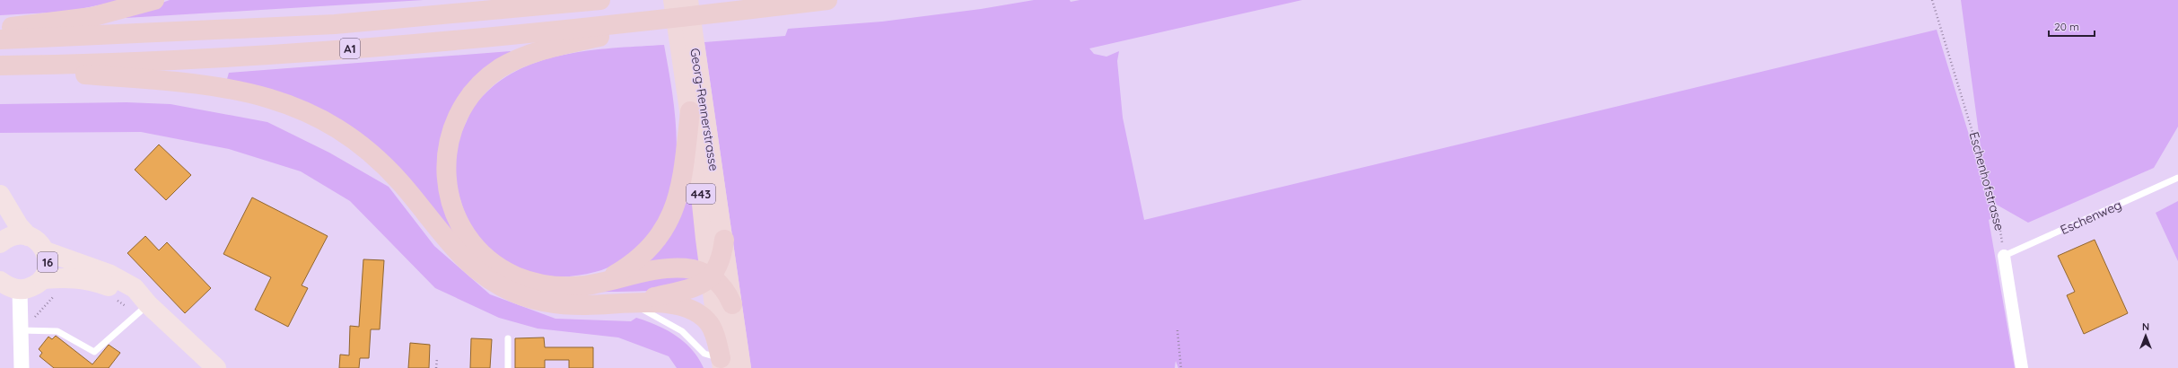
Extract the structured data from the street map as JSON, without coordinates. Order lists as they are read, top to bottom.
{
  "streets": {
    "highway": ["A1", "Georg-Rennerstrasse", "443"],
    "main road": ["16"],
    "lane": ["Eschenweg"],
    "path": ["Eschenhofstrasse"]
  },
  "crossings": [
    ["A1", "Georg-Rennerstrasse"],
    ["Eschenhofstrasse", "Eschenweg"]
  ],
  "scale_bar": "20 m",
  "north": "top"
}
